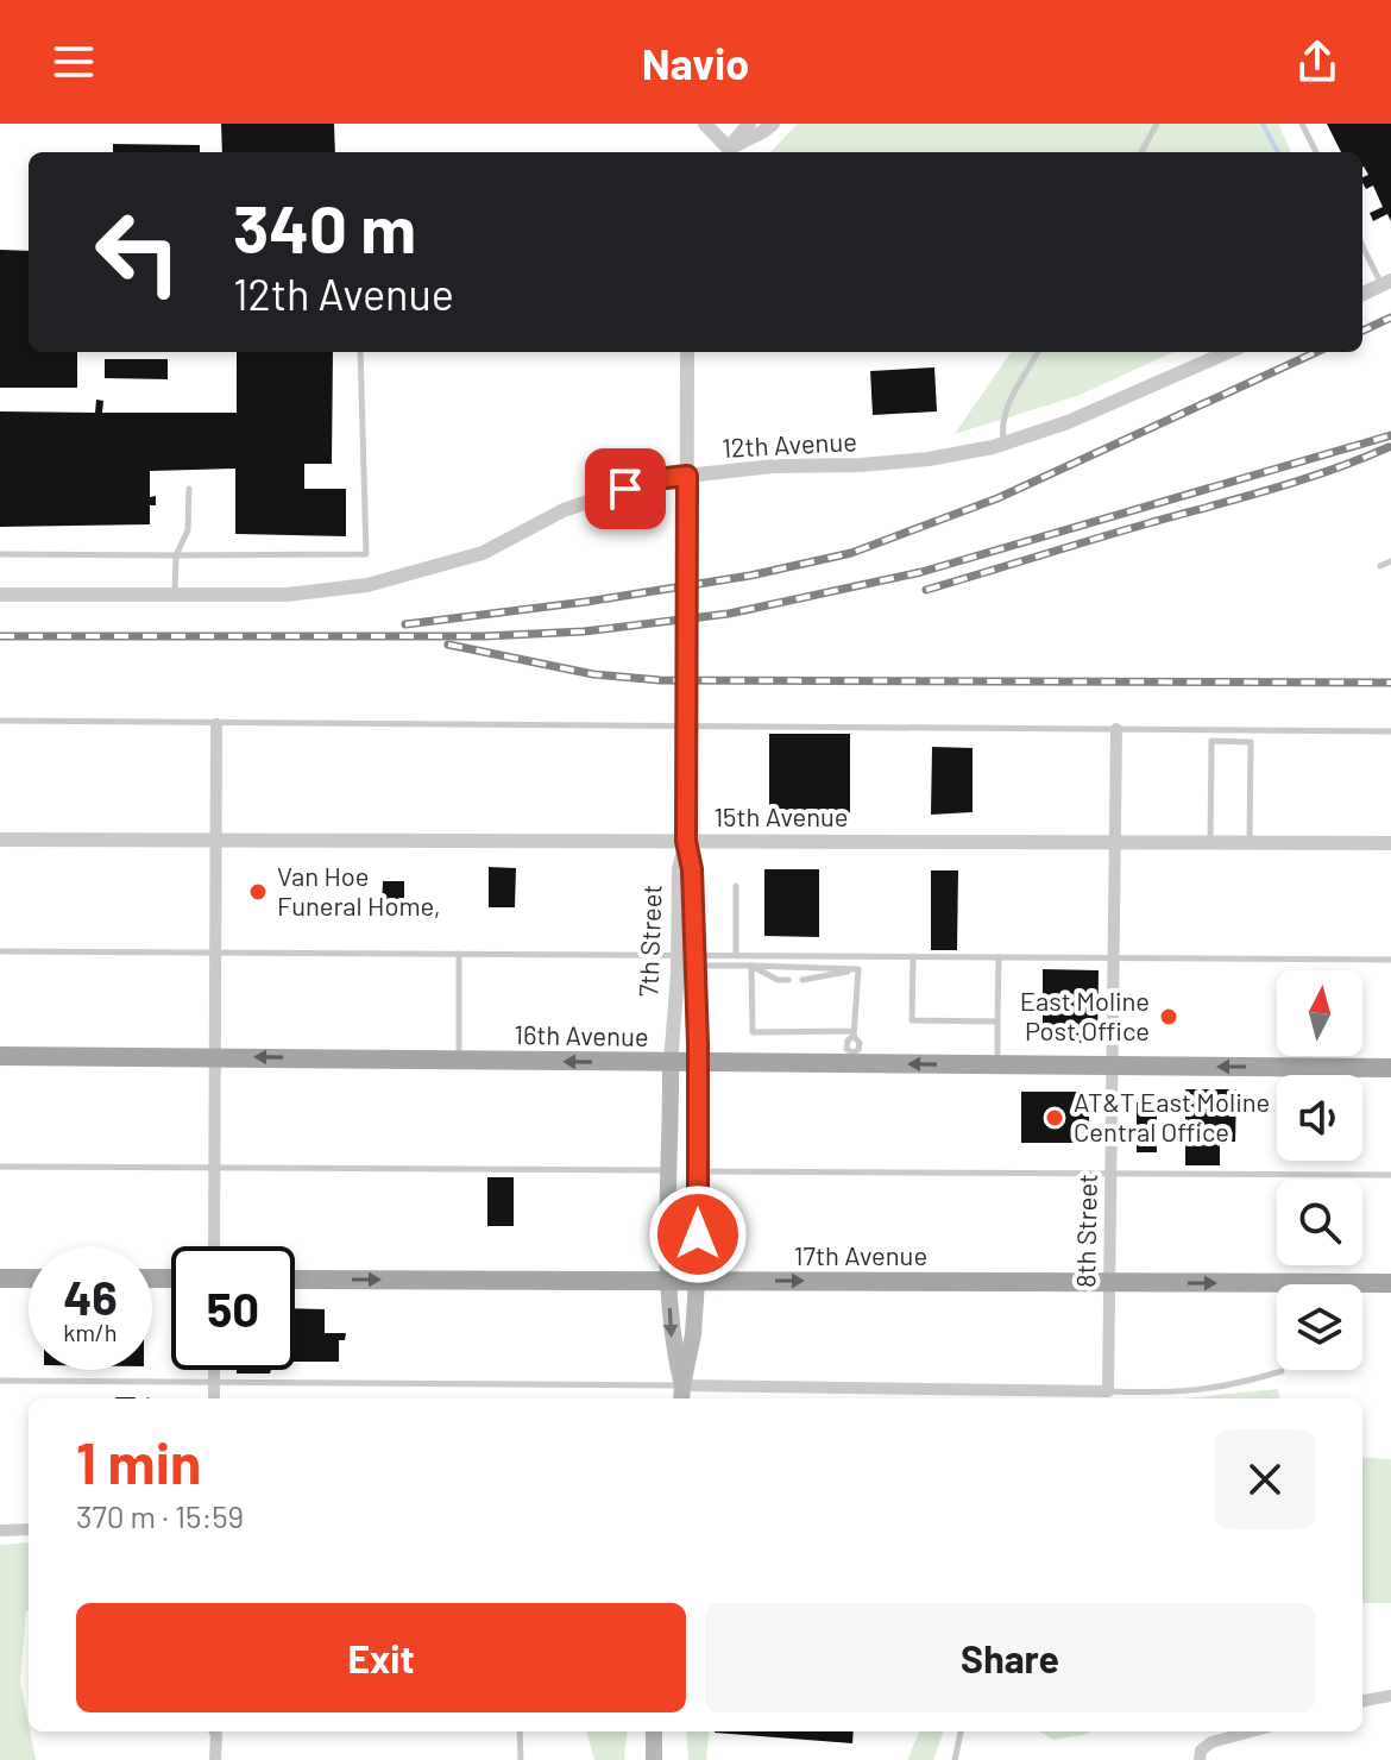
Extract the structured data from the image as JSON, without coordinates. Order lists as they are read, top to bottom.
{
  "streets": {
    "main road": ["7th Street", "16th Avenue", "17th Avenue"],
    "street": ["12th Avenue", "15th Avenue", "8th Street"]
  },
  "crossings": [
    ["12th Avenue", "7th Street"],
    ["15th Avenue", "7th Street"],
    ["15th Avenue", "8th Street"],
    ["7th Street", "16th Avenue"],
    ["7th Street", "17th Avenue"],
    ["16th Avenue", "8th Street"],
    ["8th Street", "17th Avenue"]
  ],
  "one_way": ["16th Avenue", "17th Avenue"],
  "places": ["Van Hoe Funeral Home,", "East Moline Post Office", "AT&T East Moline Central Office"],
  "north": "top",
  "page": {
    "header": "Navio",
    "turn": ["340 m", "12th Avenue"],
    "speed": "46 km/h",
    "limit": "50",
    "heading": ["1 min", "370 m · 15:59"],
    "buttons": ["Exit", "Share"]
  }
}
